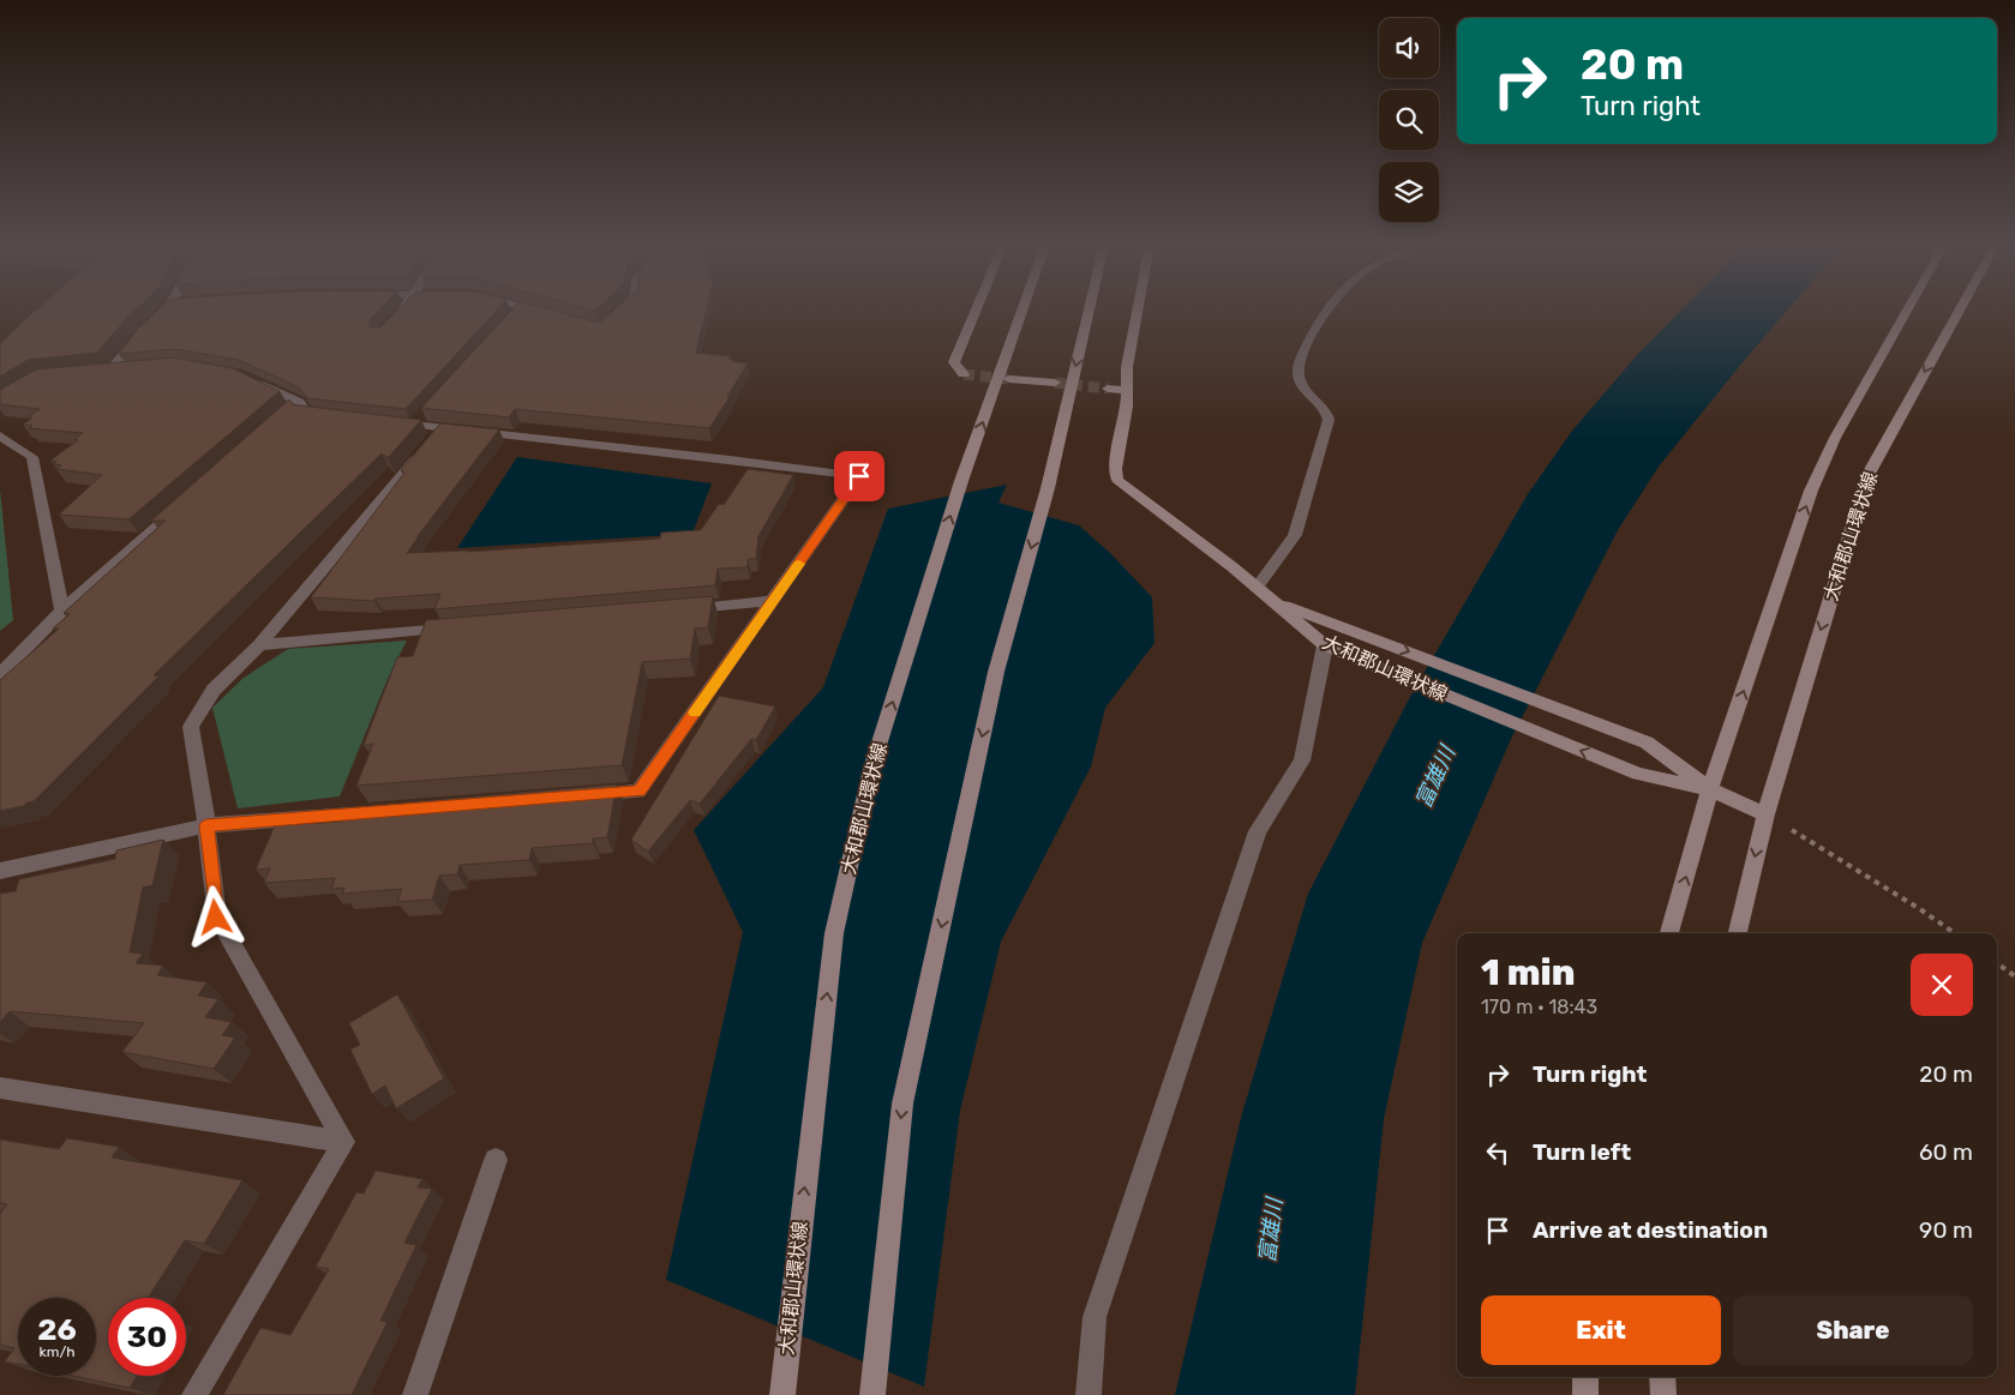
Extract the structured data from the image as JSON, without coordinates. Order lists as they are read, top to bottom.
{
  "streets": {
    "main road": ["大和郡山環状線"]
  },
  "water": ["富雄川"],
  "page": {
    "turn": ["20 m", "Turn right"],
    "heading": ["1 min", "170 m · 18:43"],
    "list": [
      {
        "name": "Turn right",
        "value": "20 m"
      },
      {
        "name": "Turn left",
        "value": "60 m"
      },
      {
        "name": "Arrive at destination",
        "value": "90 m"
      }
    ],
    "buttons": ["Exit", "Share"],
    "speed": "26 km/h",
    "limit": "30"
  }
}
